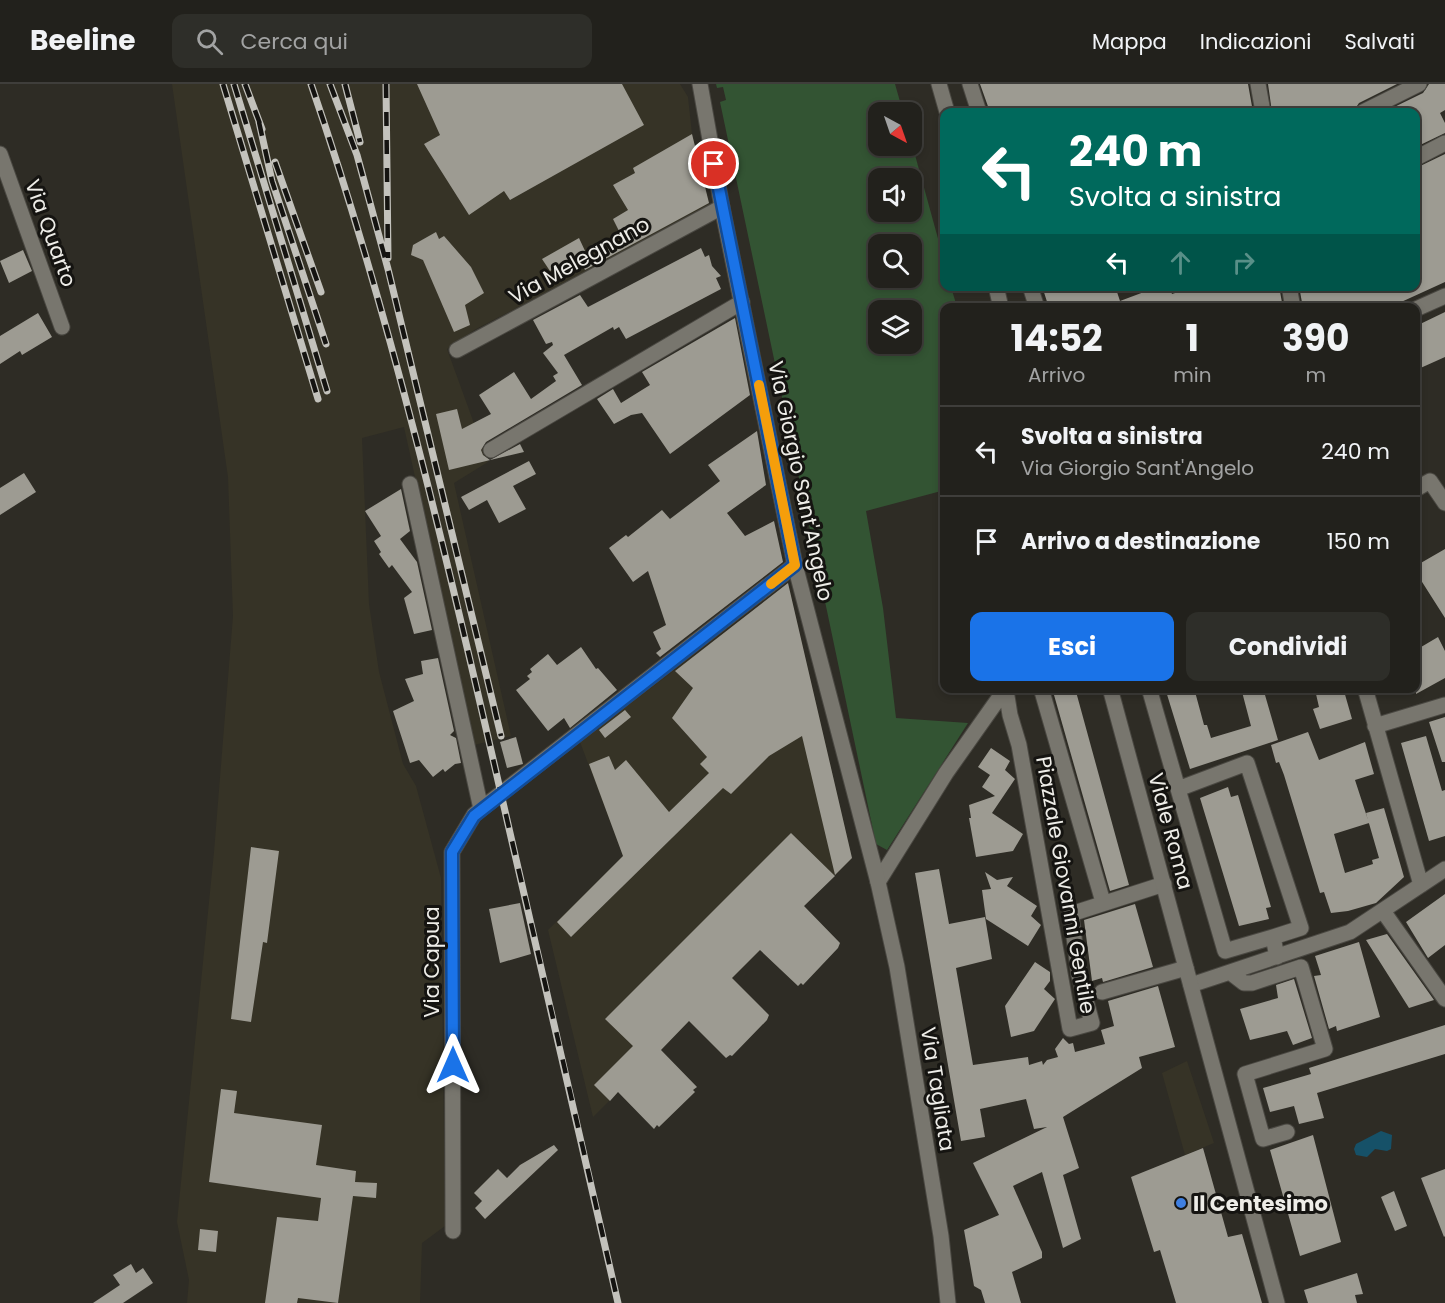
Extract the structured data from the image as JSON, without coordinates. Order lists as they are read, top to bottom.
{
  "streets": {
    "street": [
      "Via Quarto",
      "Via Melegnano",
      "Via Giorgio Sant'Angelo",
      "Viale Roma",
      "Piazzale Giovanni Gentile",
      "Via Capua",
      "Via Tagliata"
    ]
  },
  "crossings": [
    ["Via Melegnano", "Via Giorgio Sant'Angelo"],
    ["Via Giorgio Sant'Angelo", "Via Capua"],
    ["Via Giorgio Sant'Angelo", "Via Tagliata"],
    ["Viale Roma", "Piazzale Giovanni Gentile"]
  ],
  "places": ["Il Centesimo"],
  "north": "bottom right",
  "page": {
    "header": "Beeline",
    "search": "Cerca qui",
    "nav": ["Mappa", "Indicazioni", "Salvati"],
    "turn": ["240 m", "Svolta a sinistra"],
    "eta": [
      "14:52",
      "Arrivo",
      "1",
      "min",
      "390",
      "m"
    ],
    "list": [
      {
        "name": "Svolta a sinistra",
        "note": "Via Giorgio Sant'Angelo",
        "value": "240 m"
      },
      {
        "name": "Arrivo a destinazione",
        "value": "150 m"
      }
    ],
    "buttons": ["Esci", "Condividi"]
  }
}
